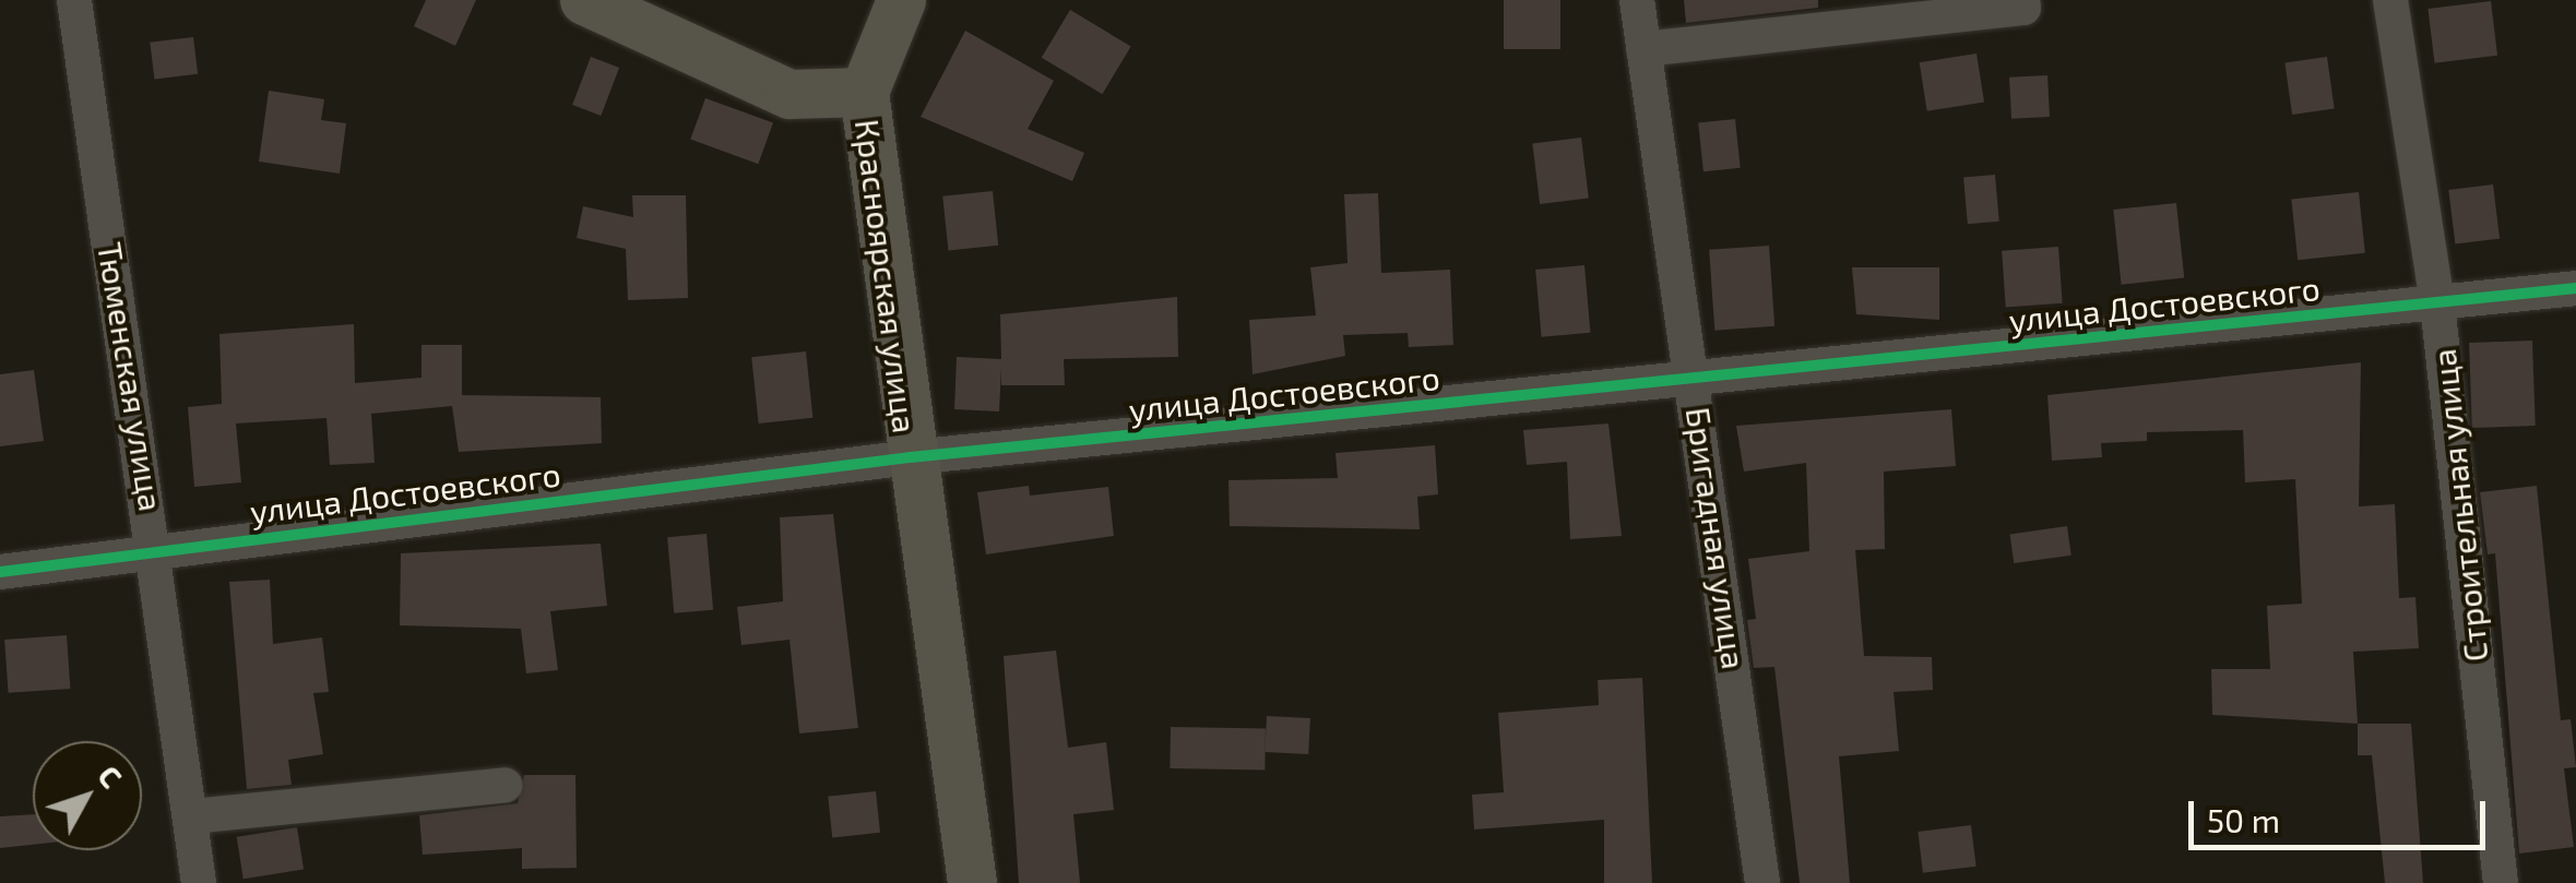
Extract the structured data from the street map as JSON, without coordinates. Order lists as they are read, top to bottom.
{
  "streets": {
    "main road": ["Красноярская улица"],
    "street": [
      "улица Достоевского",
      "Тюменская улица",
      "Строительная улица",
      "Бригадная улица"
    ]
  },
  "crossings": [
    ["Красноярская улица", "улица Достоевского"],
    ["улица Достоевского", "Тюменская улица"],
    ["улица Достоевского", "Строительная улица"],
    ["улица Достоевского", "Бригадная улица"]
  ],
  "scale_bar": "50 m",
  "north": "top right"
}
